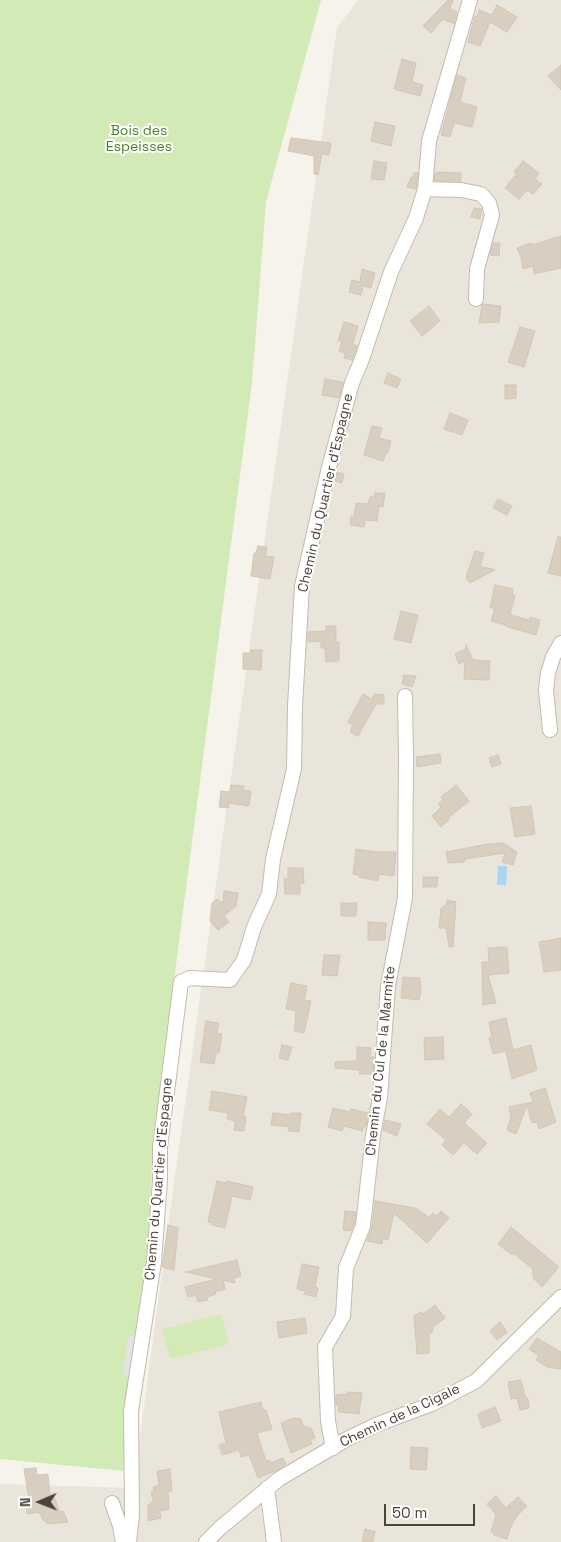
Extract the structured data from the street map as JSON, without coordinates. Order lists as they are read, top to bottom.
{
  "streets": {
    "street": ["Chemin du Quartier d'Espagne", "Chemin du Cul de la Marmite", "Chemin de la Cigale"]
  },
  "crossings": [
    ["Chemin du Cul de la Marmite", "Chemin de la Cigale"]
  ],
  "parks": ["Bois des Espeisses"],
  "scale_bar": "50 m",
  "north": "left"
}
